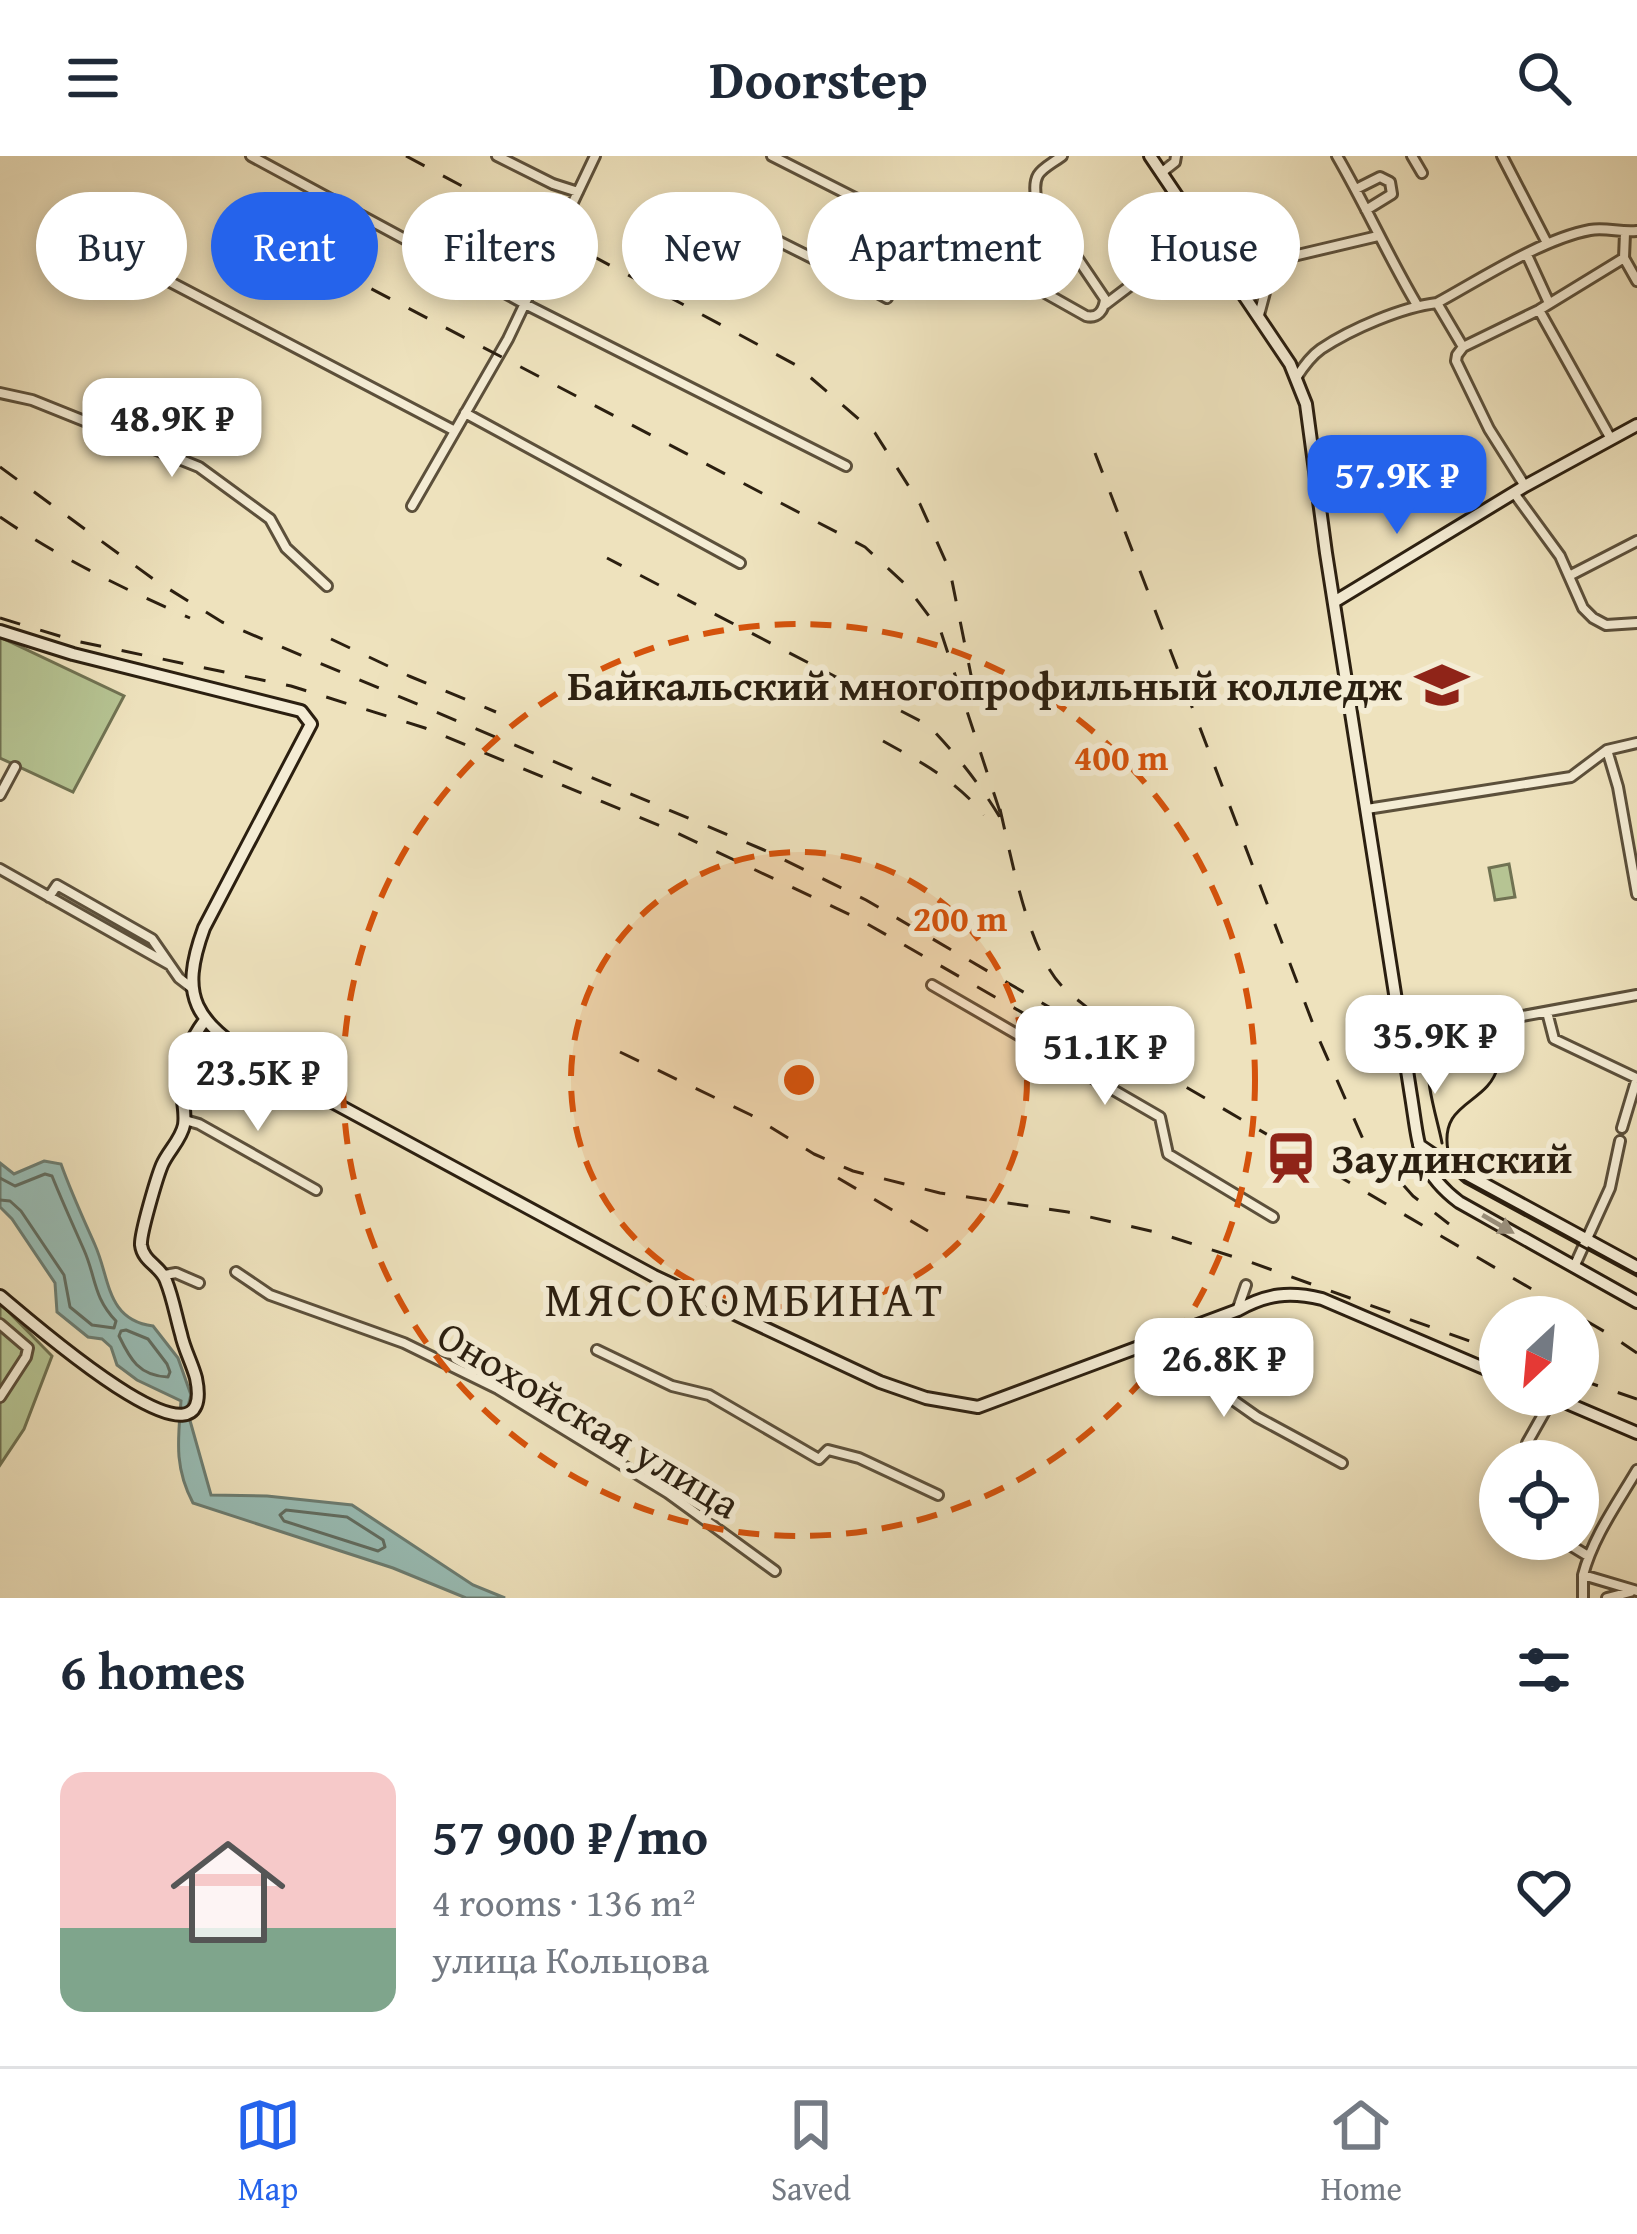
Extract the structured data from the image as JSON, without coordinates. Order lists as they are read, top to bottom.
{
  "streets": {
    "street": ["Онохойская улица"]
  },
  "districts": ["МЯСОКОМБИНАТ"],
  "places": {
    "school or university": ["Байкальский многопрофильный колледж"],
    "station": ["Заудинский"]
  },
  "north": "bottom left",
  "page": {
    "header": "Doorstep",
    "chip": [
      "Buy",
      "Rent",
      "Filters",
      "New",
      "Apartment",
      "House"
    ],
    "price": [
      "48.9K ₽",
      "57.9K ₽",
      "35.9K ₽",
      "51.1K ₽",
      "23.5K ₽",
      "26.8K ₽"
    ],
    "heading": "6 homes",
    "list": [
      {
        "name": "57 900 ₽/mo",
        "note": "4 rooms · 136 m² · улица Кольцова"
      }
    ],
    "tabs": ["Map", "Saved", "Home"]
  },
  "rings": ["400 m", "200 m"]
}
